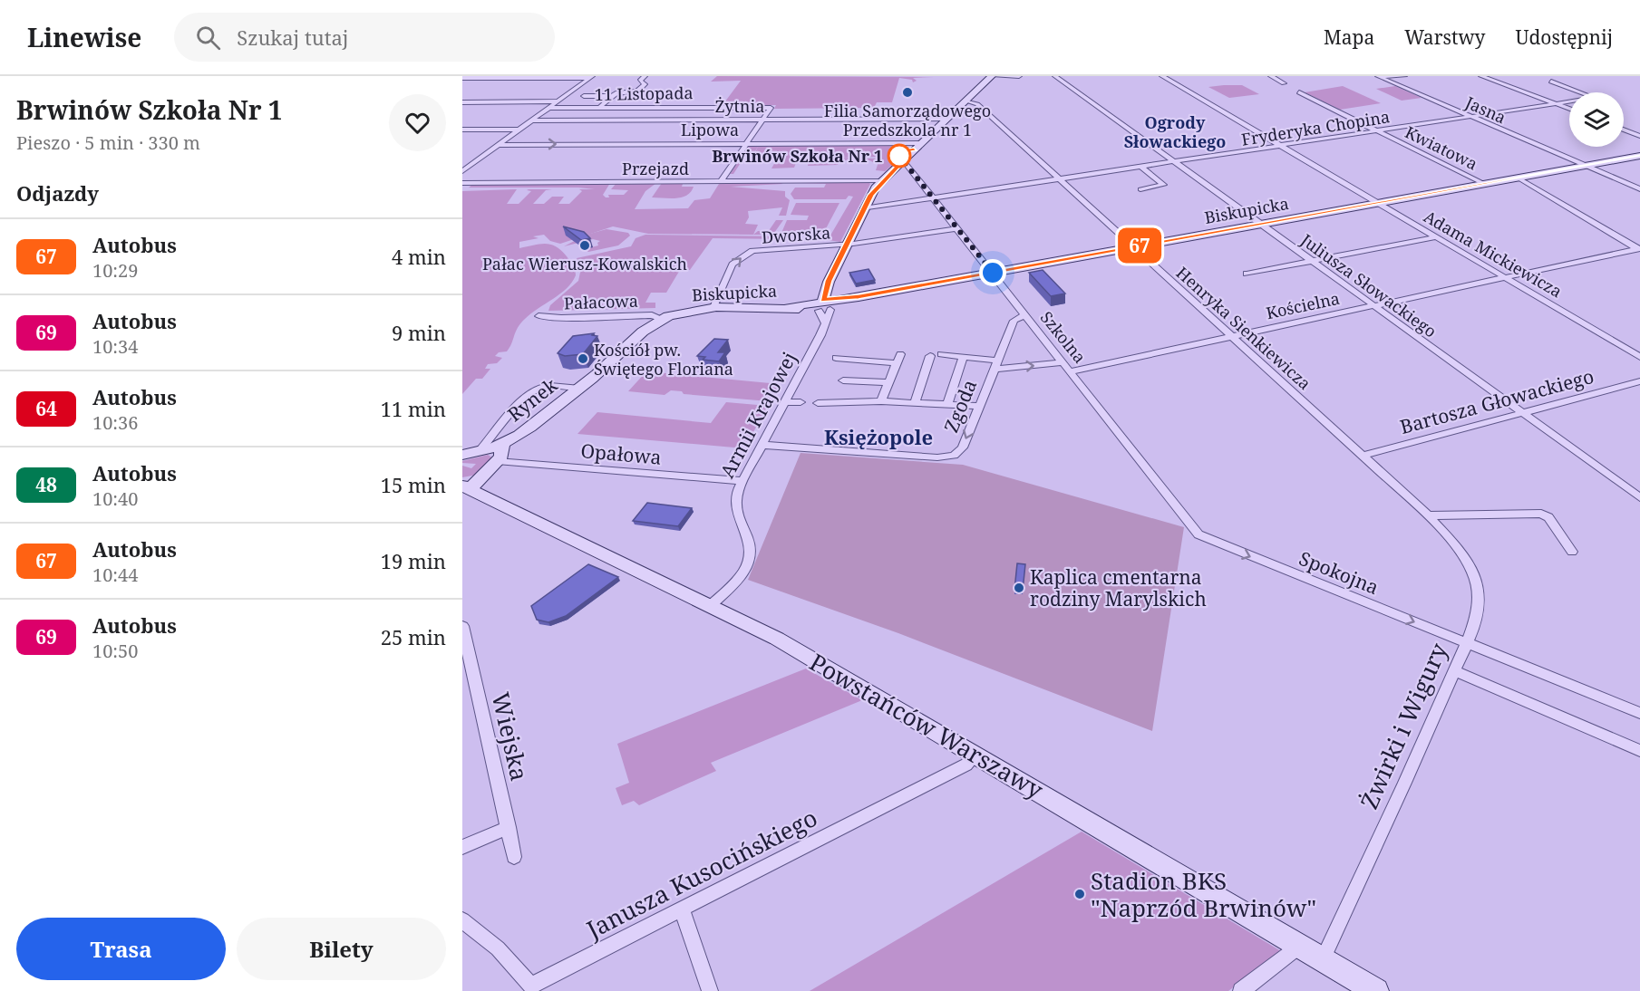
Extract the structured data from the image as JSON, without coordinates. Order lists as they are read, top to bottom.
{
  "streets": {
    "street": [
      "11 Listopada",
      "Żytnia",
      "Jasna",
      "Fryderyka Chopina",
      "Lipowa",
      "Kwiatowa",
      "Przejazd",
      "Biskupicka",
      "Dworska",
      "Adama Mickiewicza",
      "Juliusza Słowackiego",
      "Pałacowa",
      "Kościelna",
      "Henryka Sienkiewicza",
      "Szkolna",
      "Rynek",
      "Bartosza Głowackiego",
      "Zgoda",
      "Armii Krajowej",
      "Opałowa",
      "Spokojna",
      "Powstańców Warszawy",
      "Żwirki i Wigury",
      "Wiejska",
      "Janusza Kusocińskiego"
    ]
  },
  "crossings": [
    ["11 Listopada", "Żytnia"],
    ["Jasna", "Fryderyka Chopina"],
    ["Jasna", "Biskupicka"],
    ["Fryderyka Chopina", "Kwiatowa"],
    ["Fryderyka Chopina", "Adama Mickiewicza"],
    ["Fryderyka Chopina", "Juliusza Słowackiego"],
    ["Fryderyka Chopina", "Henryka Sienkiewicza"],
    ["Fryderyka Chopina", "Szkolna"],
    ["Kwiatowa", "Biskupicka"],
    ["Biskupicka", "Dworska"],
    ["Biskupicka", "Adama Mickiewicza"],
    ["Biskupicka", "Juliusza Słowackiego"],
    ["Biskupicka", "Henryka Sienkiewicza"],
    ["Biskupicka", "Szkolna"],
    ["Biskupicka", "Rynek"],
    ["Biskupicka", "Armii Krajowej"],
    ["Dworska", "Szkolna"],
    ["Adama Mickiewicza", "Kościelna"],
    ["Juliusza Słowackiego", "Kościelna"],
    ["Juliusza Słowackiego", "Bartosza Głowackiego"],
    ["Pałacowa", "Rynek"],
    ["Kościelna", "Henryka Sienkiewicza"],
    ["Kościelna", "Szkolna"],
    ["Kościelna", "Zgoda"],
    ["Henryka Sienkiewicza", "Bartosza Głowackiego"],
    ["Henryka Sienkiewicza", "Żwirki i Wigury"],
    ["Szkolna", "Zgoda"],
    ["Szkolna", "Spokojna"],
    ["Zgoda", "Armii Krajowej"],
    ["Armii Krajowej", "Opałowa"],
    ["Armii Krajowej", "Powstańców Warszawy"],
    ["Spokojna", "Żwirki i Wigury"],
    ["Powstańców Warszawy", "Żwirki i Wigury"],
    ["Powstańców Warszawy", "Janusza Kusocińskiego"]
  ],
  "one_way": ["Dworska", "Spokojna"],
  "districts": ["Ogrody Słowackiego", "Księżopole"],
  "places": [
    "Filia Samorządowego Przedszkola nr 1",
    "Brwinów Szkoła Nr 1",
    "Pałac Wierusz-Kowalskich",
    "Kościół pw. Świętego Floriana",
    "Kaplica cmentarna rodziny Marylskich",
    "Stadion BKS \"Naprzód Brwinów\""
  ],
  "lines": ["bus line 67"],
  "page": {
    "header": "Linewise",
    "search": "Szukaj tutaj",
    "nav": ["Mapa", "Warstwy", "Udostępnij"],
    "heading": [
      ["Brwinów Szkoła Nr 1", "Pieszo · 5 min · 330 m"],
      "Odjazdy"
    ],
    "on_map": "67",
    "list": [
      {
        "mark": "67",
        "name": "Autobus",
        "note": "10:29",
        "value": "4 min"
      },
      {
        "mark": "69",
        "name": "Autobus",
        "note": "10:34",
        "value": "9 min"
      },
      {
        "mark": "64",
        "name": "Autobus",
        "note": "10:36",
        "value": "11 min"
      },
      {
        "mark": "48",
        "name": "Autobus",
        "note": "10:40",
        "value": "15 min"
      },
      {
        "mark": "67",
        "name": "Autobus",
        "note": "10:44",
        "value": "19 min"
      },
      {
        "mark": "69",
        "name": "Autobus",
        "note": "10:50",
        "value": "25 min"
      }
    ],
    "buttons": ["Trasa", "Bilety"]
  }
}
